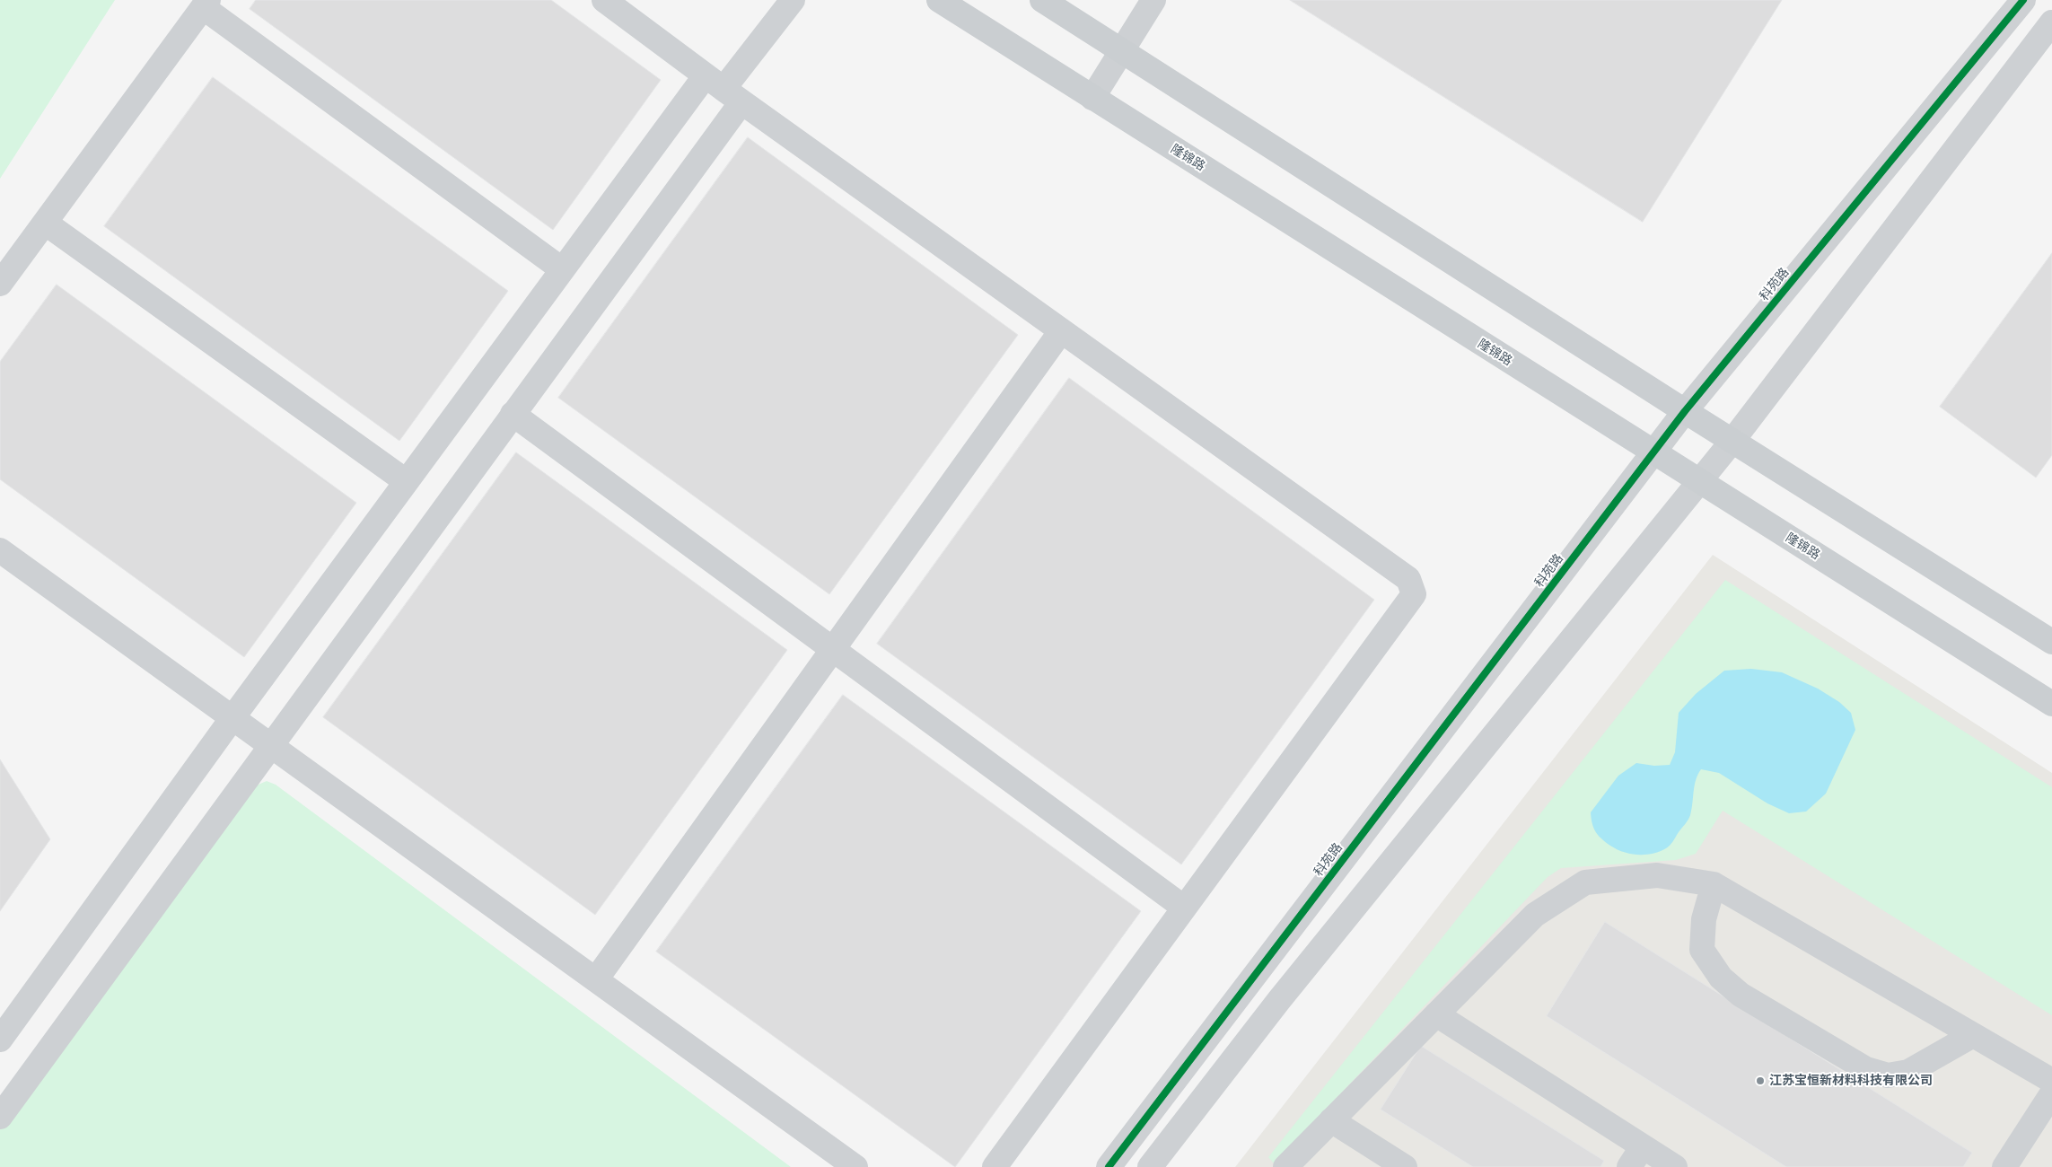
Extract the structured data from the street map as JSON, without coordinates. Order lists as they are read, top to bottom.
{
  "streets": {
    "main road": ["隆锦路"],
    "street": ["科苑路"]
  },
  "crossings": [
    ["隆锦路", "科苑路"]
  ],
  "places": ["江苏宝恒新材料科技有限公司"]
}
